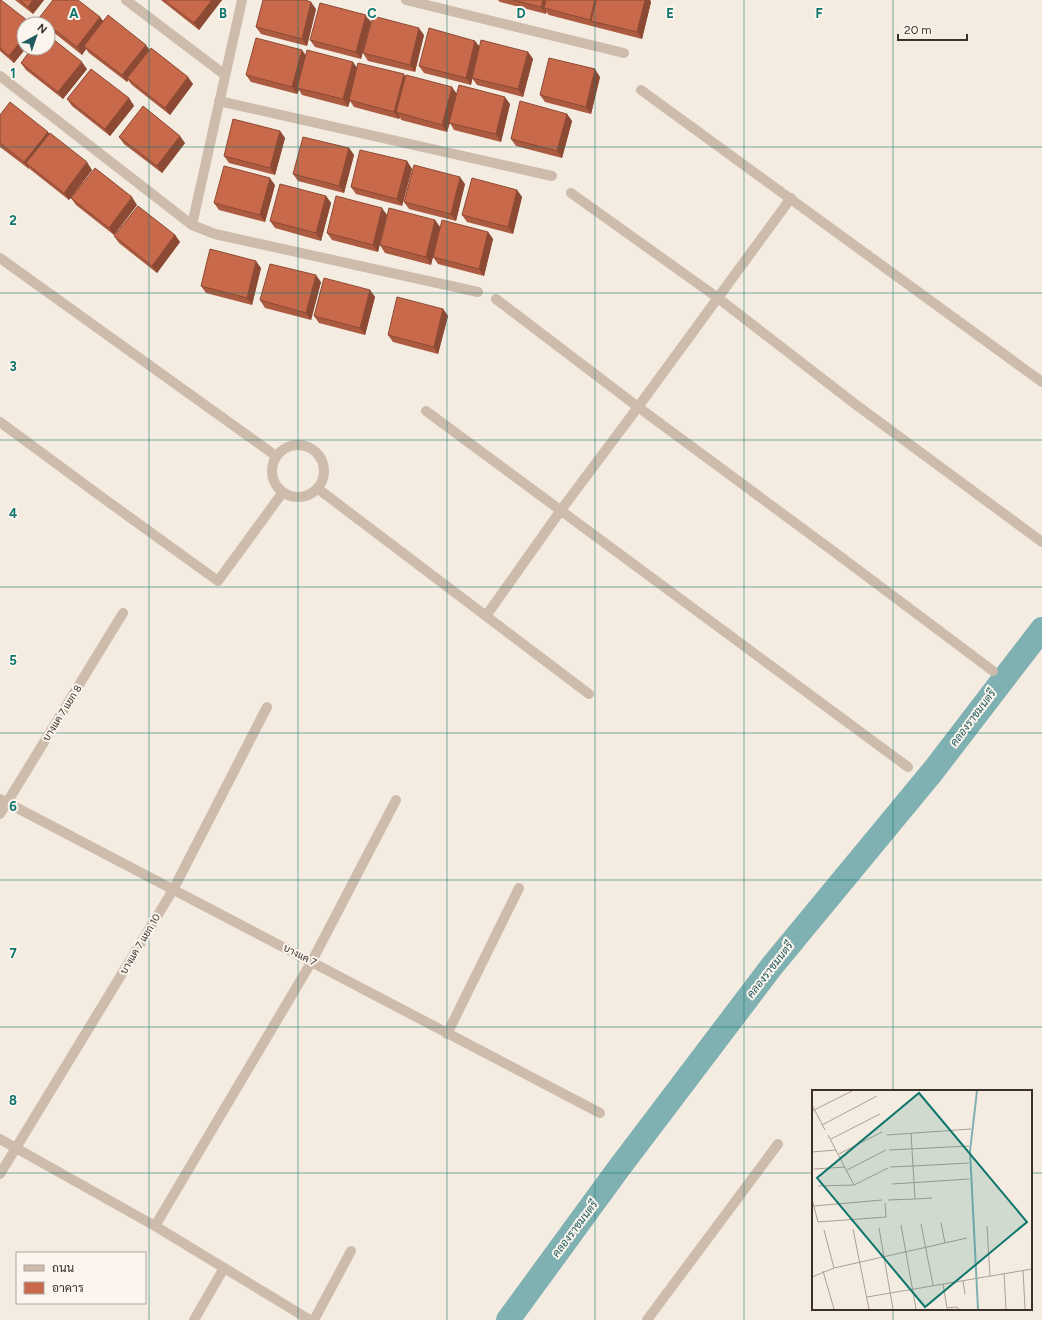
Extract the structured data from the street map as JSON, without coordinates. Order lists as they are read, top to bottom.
{
  "streets": {
    "street": ["บางแค 7 แยก 8", "บางแค 7 แยก 10", "บางแค 7"]
  },
  "crossings": [
    ["บางแค 7 แยก 8", "บางแค 7"],
    ["บางแค 7 แยก 10", "บางแค 7"]
  ],
  "water": ["คลองราชมนตรี"],
  "legend": ["ถนน", "อาคาร"],
  "scale_bar": "20 m",
  "north": "top right",
  "grid": {
    "columns": [
      "A",
      "B",
      "C",
      "D",
      "E",
      "F"
    ],
    "rows": [
      "1",
      "2",
      "3",
      "4",
      "5",
      "6",
      "7",
      "8"
    ]
  }
}
